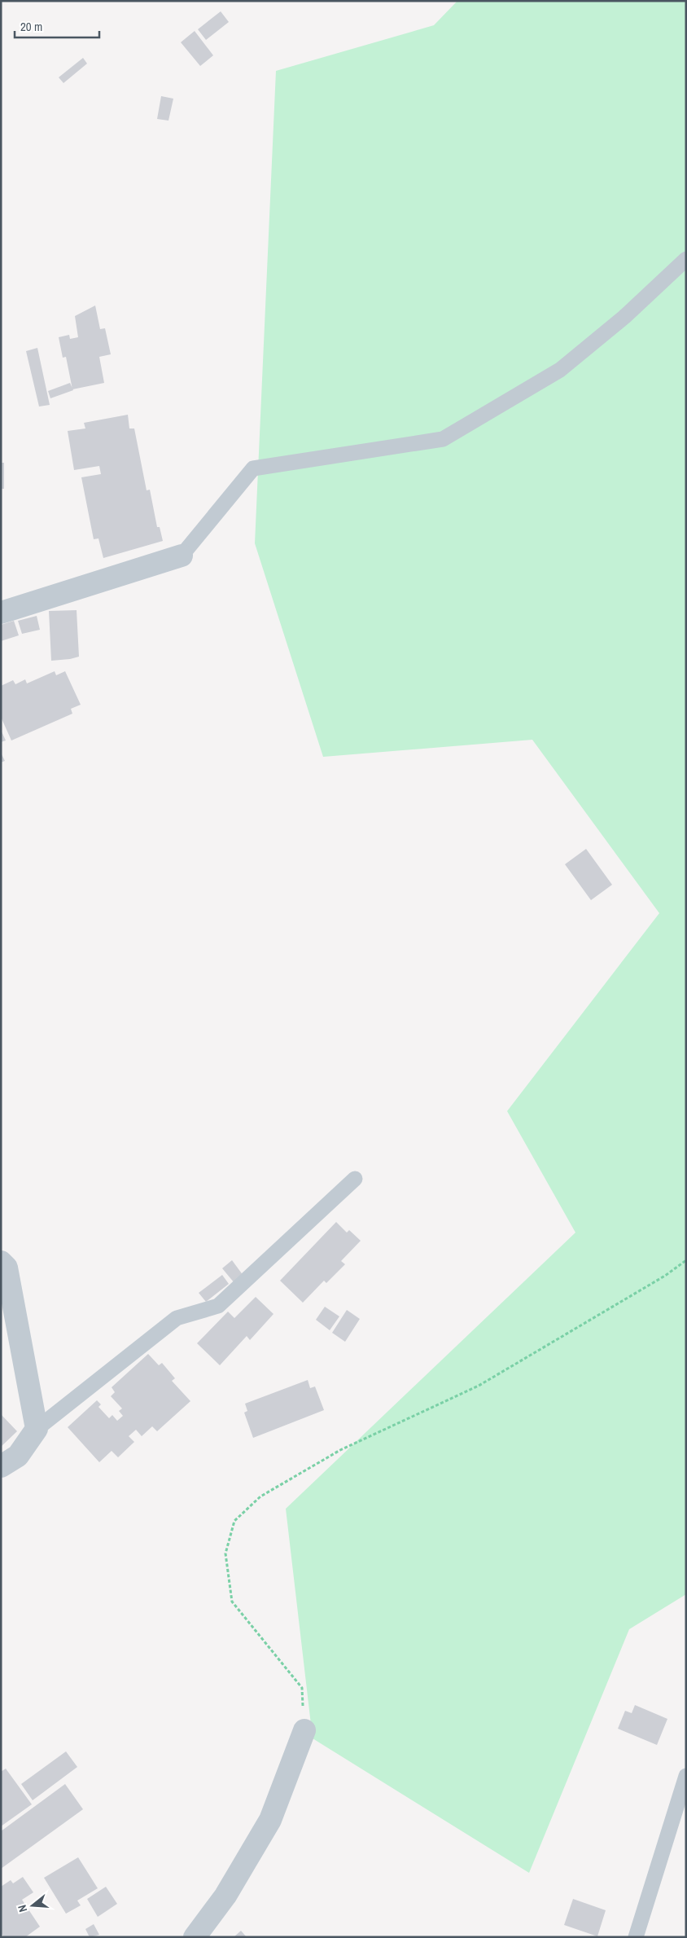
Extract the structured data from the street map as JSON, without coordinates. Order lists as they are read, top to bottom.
{
  "scale_bar": "20 m",
  "north": "left"
}
